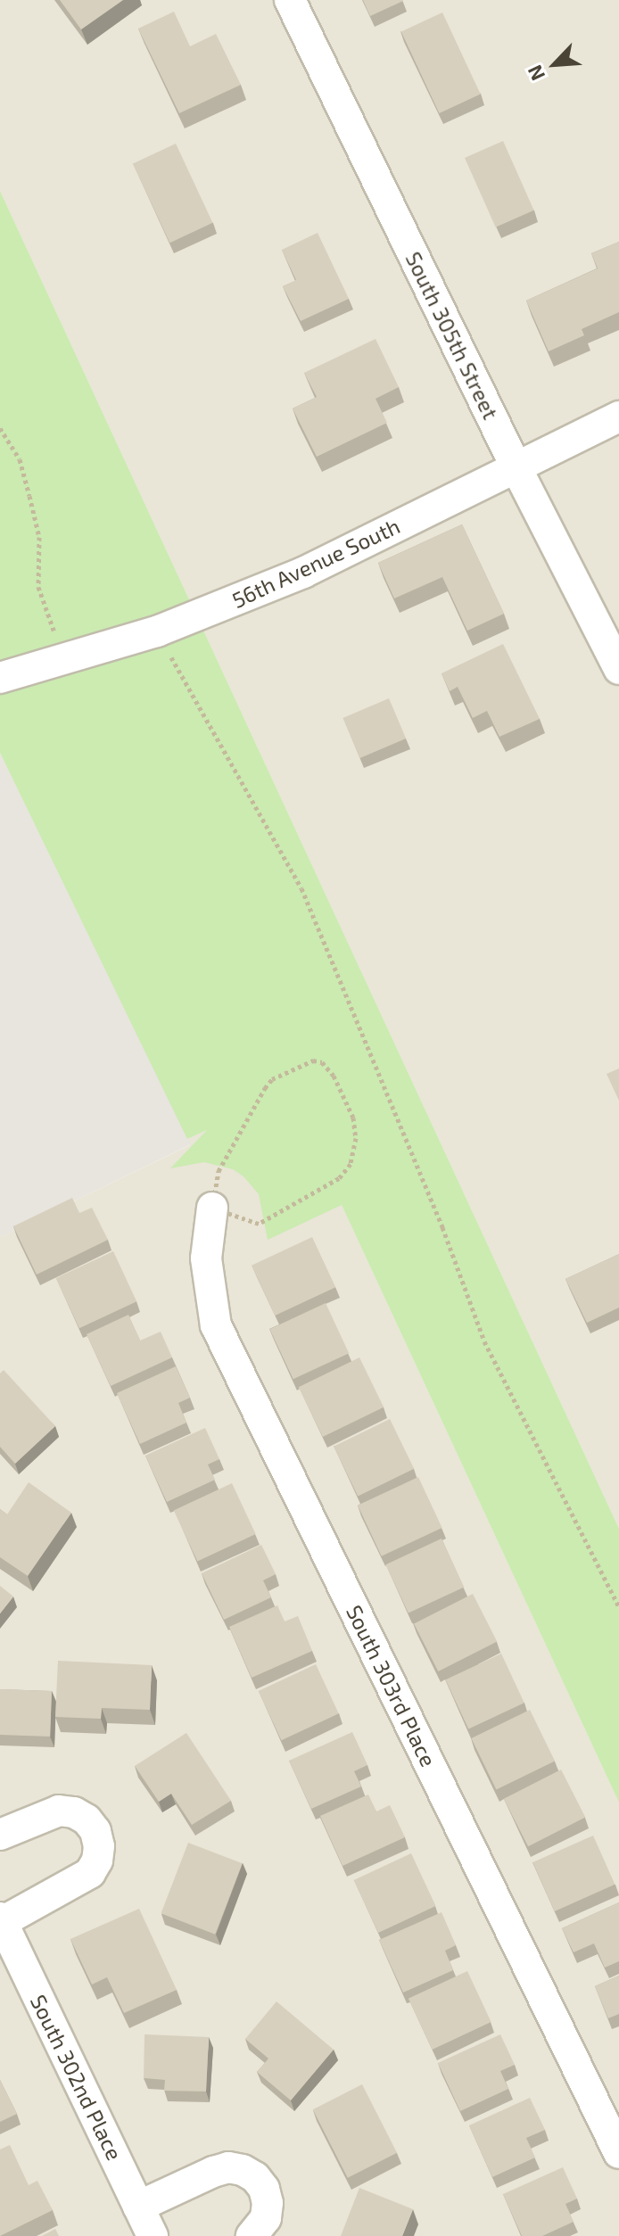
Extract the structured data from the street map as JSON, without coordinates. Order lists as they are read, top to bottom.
{
  "streets": {
    "street": [
      "South 305th Street",
      "56th Avenue South",
      "South 303rd Place",
      "South 302nd Place"
    ]
  },
  "crossings": [
    ["South 305th Street", "56th Avenue South"]
  ],
  "north": "bottom left"
}
